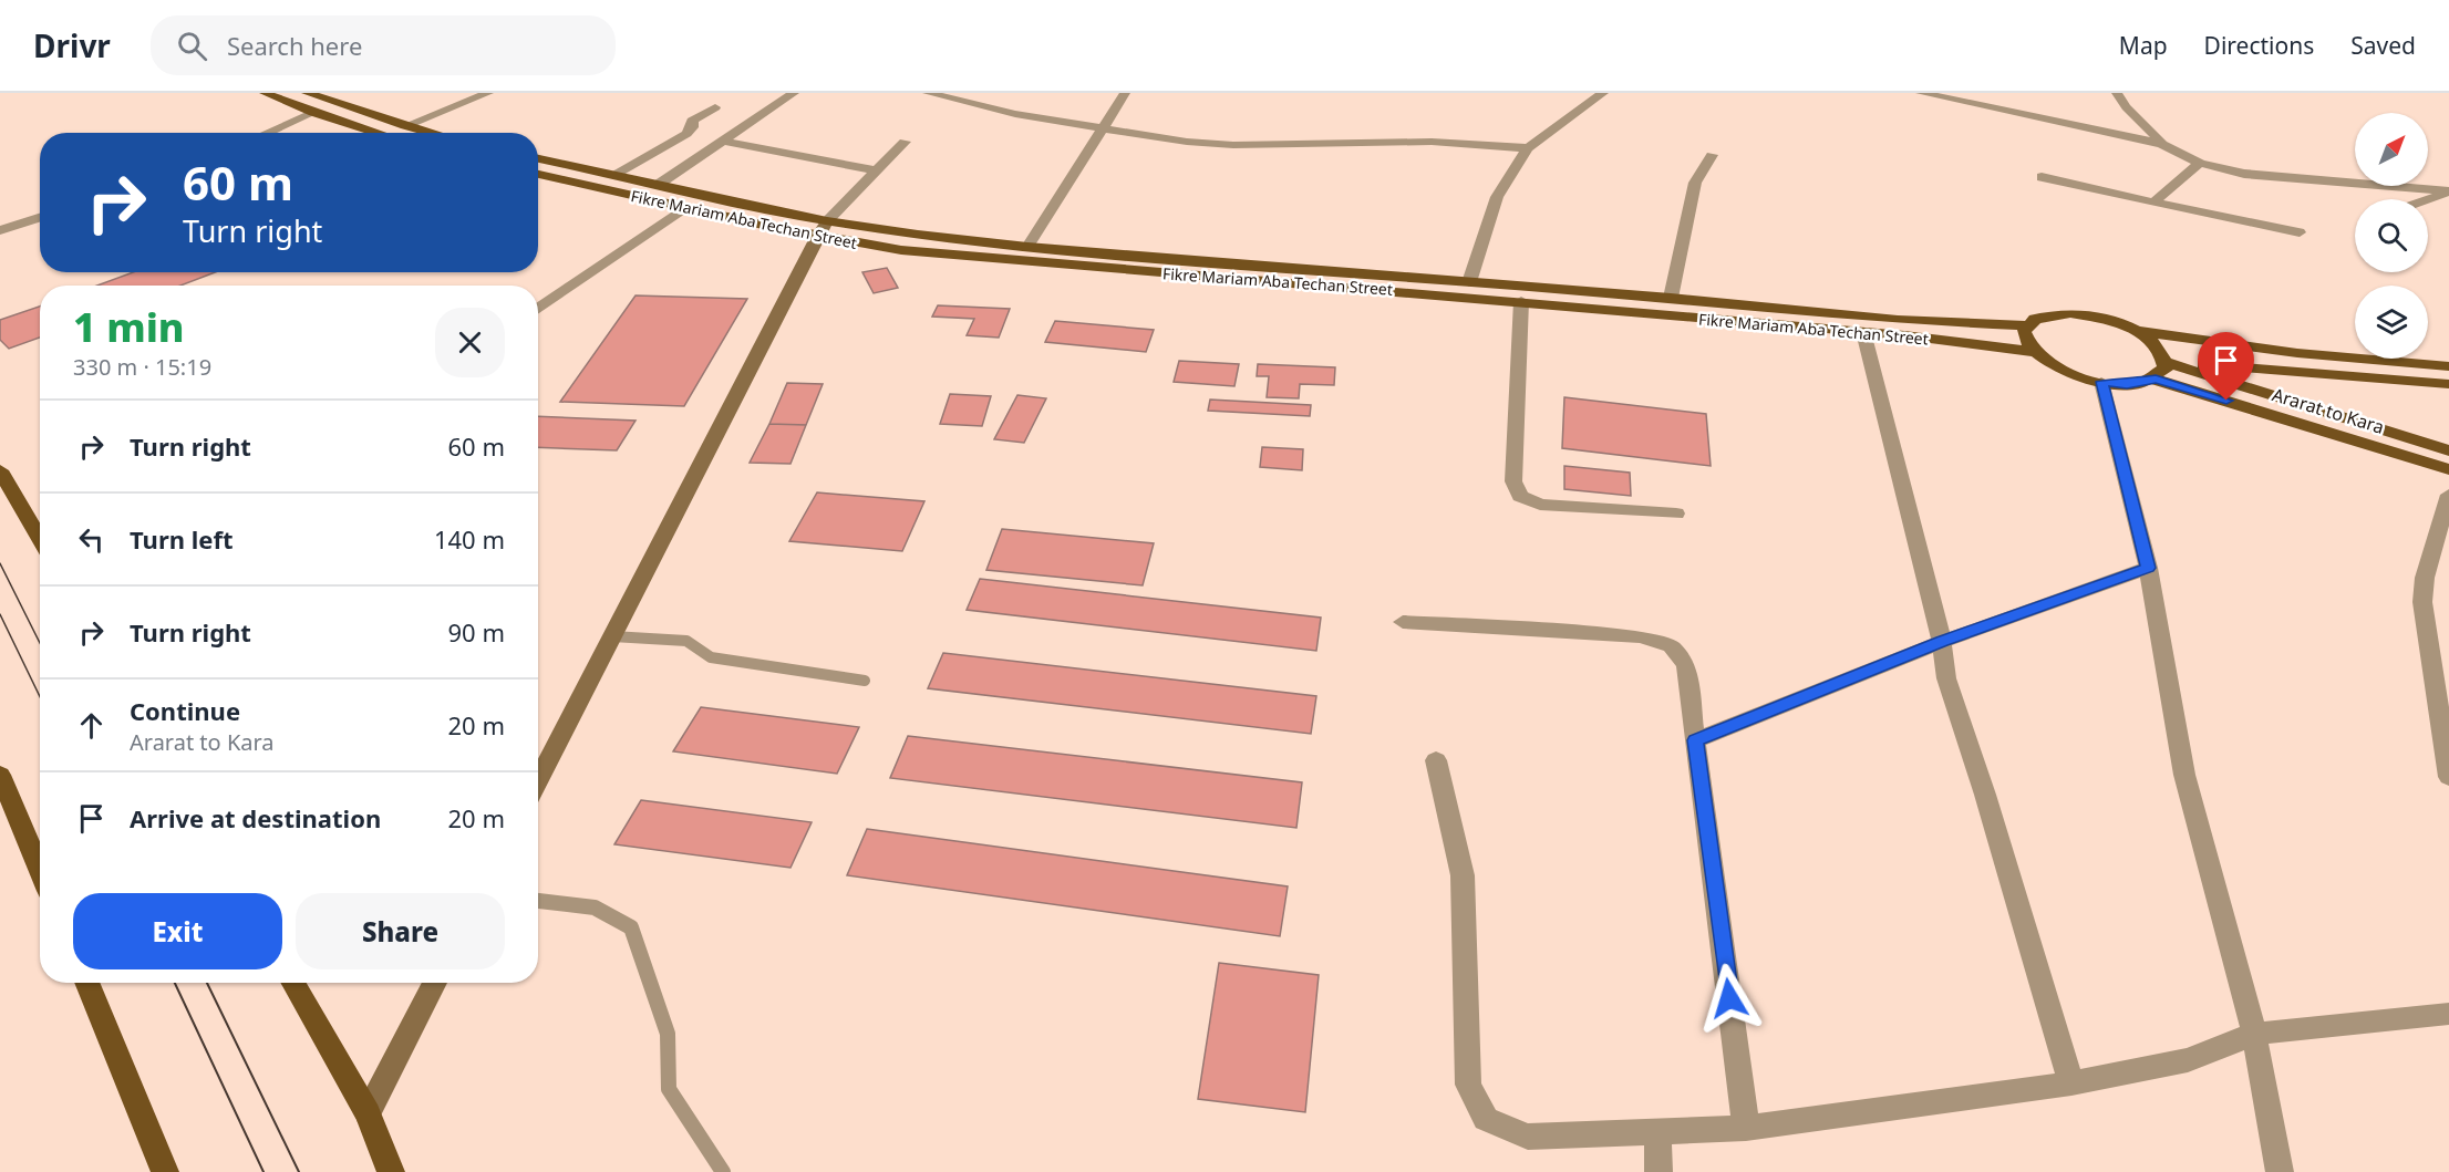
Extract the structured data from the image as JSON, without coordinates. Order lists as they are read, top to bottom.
{
  "streets": {
    "main road": ["Fikre Mariam Aba Techan Street", "Ararat to Kara"]
  },
  "north": "top right",
  "page": {
    "header": "Drivr",
    "search": "Search here",
    "nav": ["Map", "Directions", "Saved"],
    "turn": ["60 m", "Turn right"],
    "heading": ["1 min", "330 m · 15:19"],
    "list": [
      {
        "name": "Turn right",
        "value": "60 m"
      },
      {
        "name": "Turn left",
        "value": "140 m"
      },
      {
        "name": "Turn right",
        "value": "90 m"
      },
      {
        "name": "Continue",
        "note": "Ararat to Kara",
        "value": "20 m"
      },
      {
        "name": "Arrive at destination",
        "value": "20 m"
      }
    ],
    "buttons": ["Exit", "Share"]
  }
}
